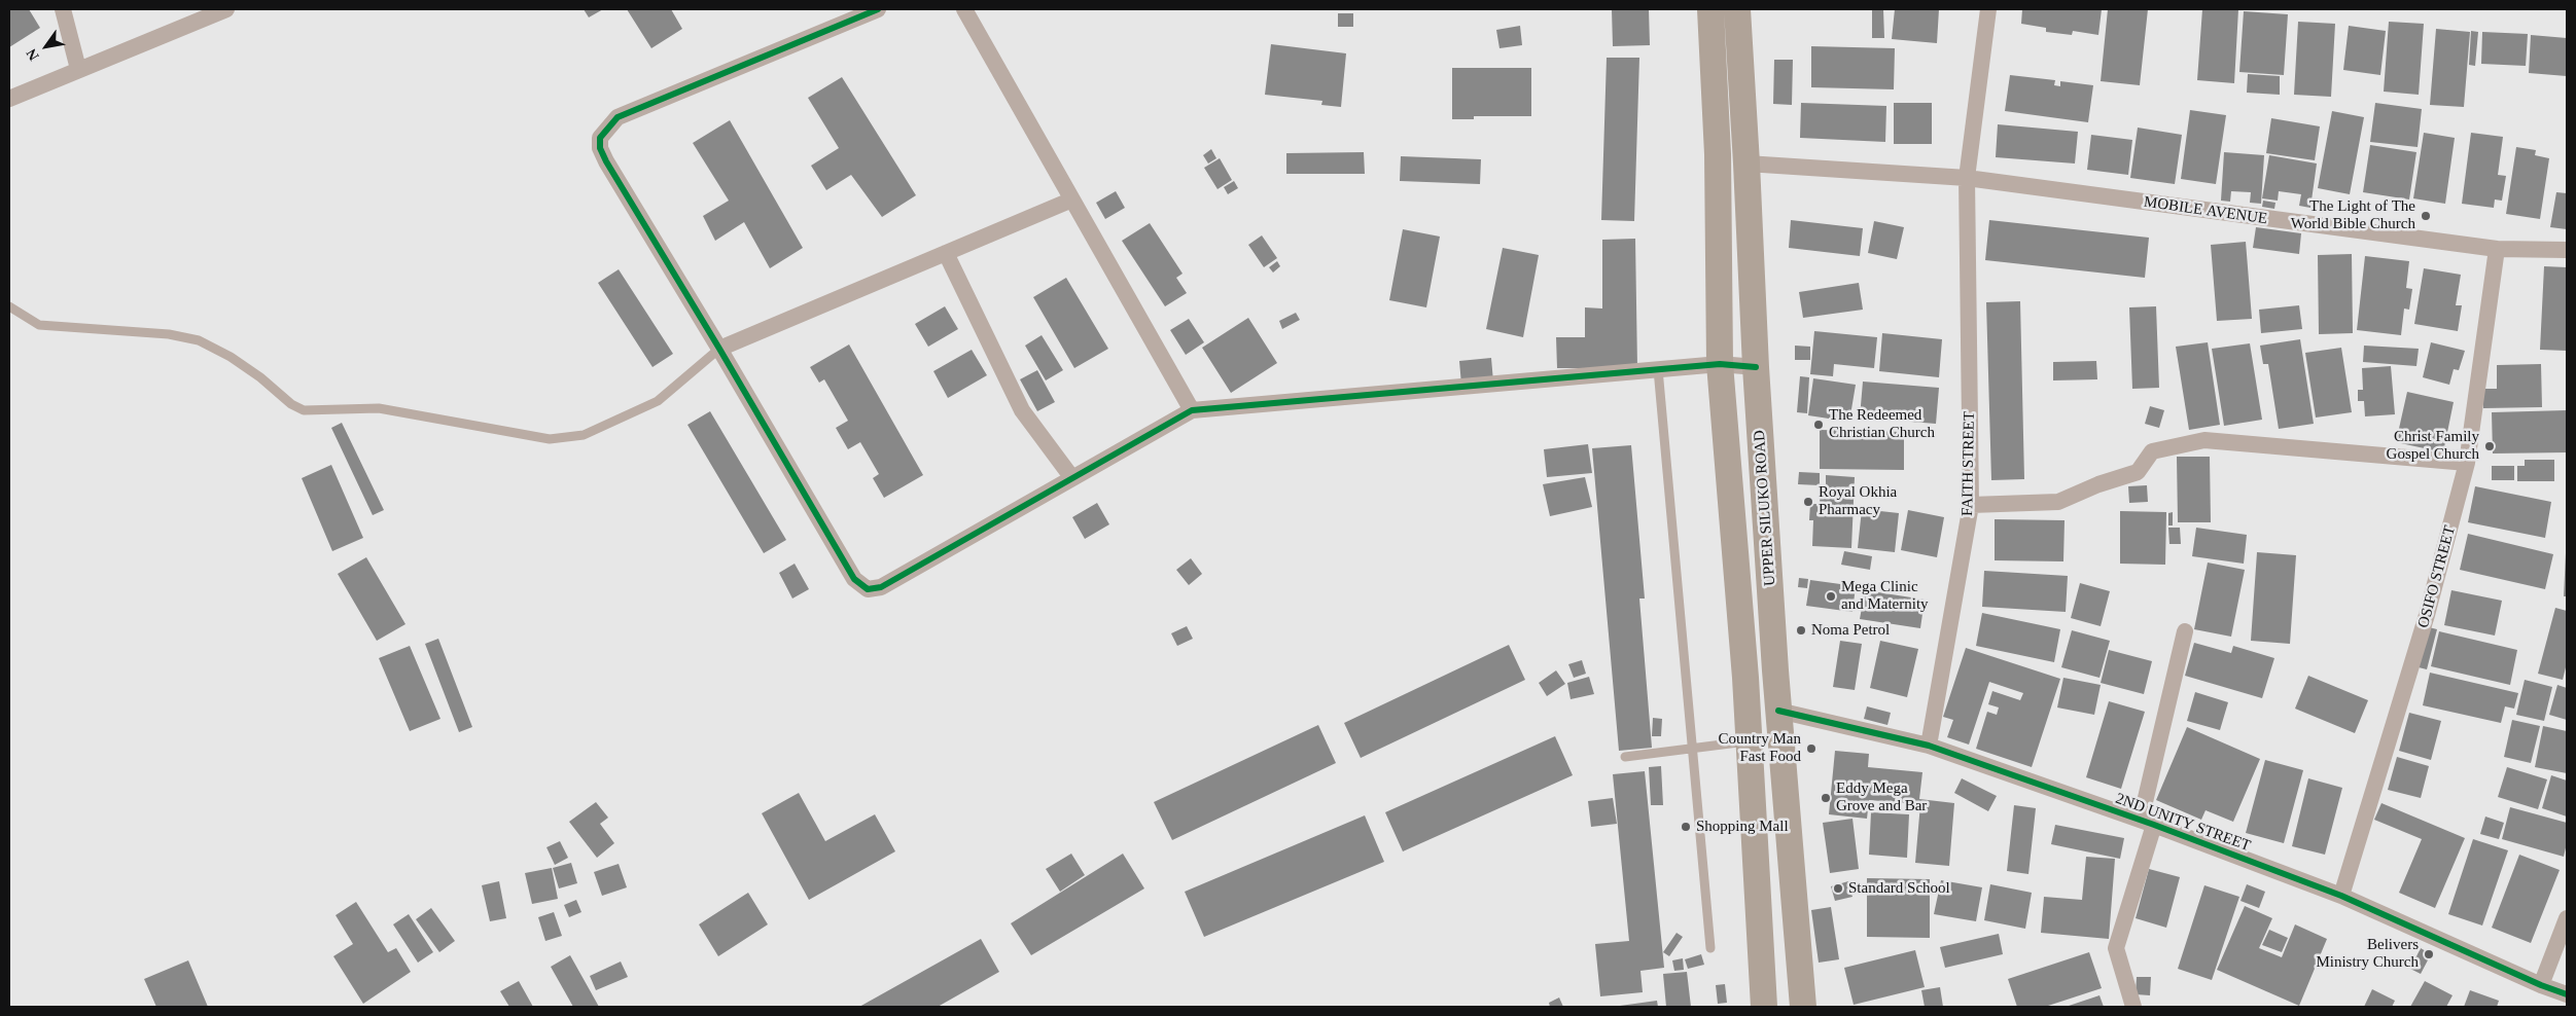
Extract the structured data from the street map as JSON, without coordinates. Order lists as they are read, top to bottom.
{
  "streets": {
    "main road": ["UPPER SILUKO ROAD"],
    "street": [
      "MOBILE AVENUE",
      "FAITH STREET",
      "OSIFO STREET",
      "2ND UNITY STREET"
    ]
  },
  "crossings": [
    ["MOBILE AVENUE", "FAITH STREET"],
    ["MOBILE AVENUE", "UPPER SILUKO ROAD"],
    ["MOBILE AVENUE", "OSIFO STREET"],
    ["FAITH STREET", "2ND UNITY STREET"],
    ["UPPER SILUKO ROAD", "2ND UNITY STREET"],
    ["OSIFO STREET", "2ND UNITY STREET"]
  ],
  "places": [
    "The Light of The World Bible Church",
    "The Redeemed Christian Church",
    "Christ Family Gospel Church",
    "Royal Okhia Pharmacy",
    "Mega Clinic and Maternity",
    "Noma Petrol",
    "Country Man Fast Food",
    "Eddy Mega Grove and Bar",
    "Shopping Mall",
    "Standard School",
    "Belivers Ministry Church"
  ],
  "north": "bottom left"
}
